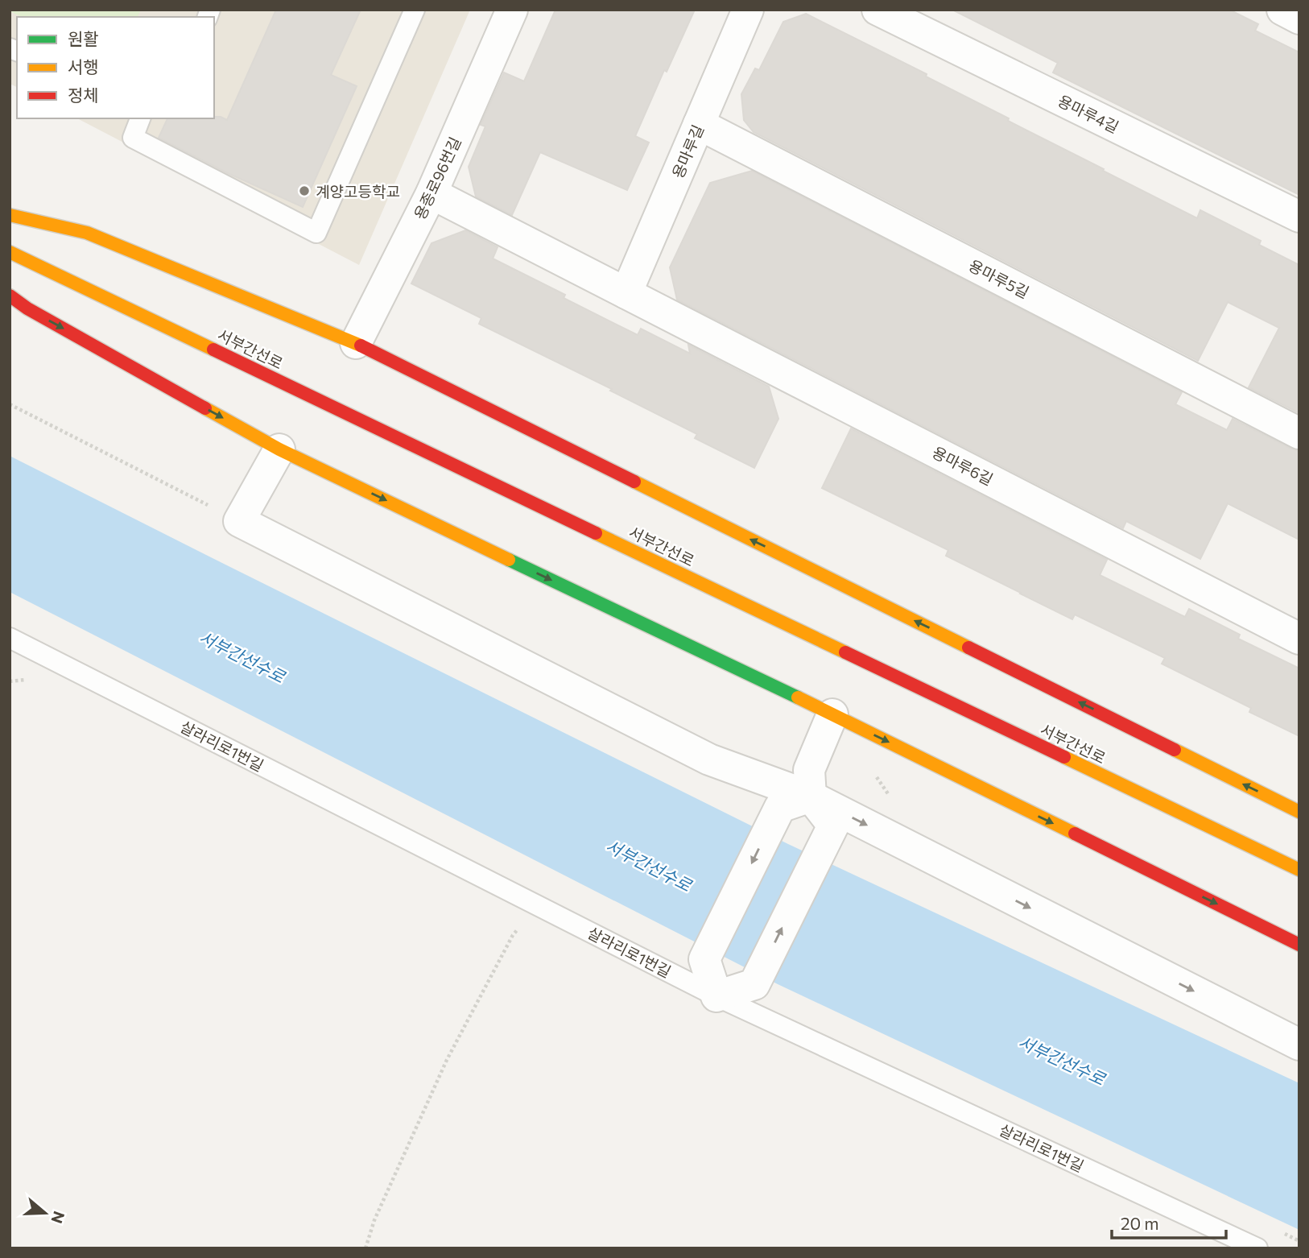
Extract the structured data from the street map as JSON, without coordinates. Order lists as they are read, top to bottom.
{
  "streets": {
    "street": [
      "용마루4길",
      "용마루길",
      "용종로96번길",
      "용마루5길",
      "서부간선로",
      "용마루6길"
    ],
    "lane": ["살라리로1번길"]
  },
  "crossings": [
    ["용마루길", "용마루5길"],
    ["용마루길", "용마루6길"],
    ["용종로96번길", "용마루6길"]
  ],
  "water": ["서부간선수로"],
  "places": ["계양고등학교"],
  "legend": ["원활", "서행", "정체"],
  "scale_bar": "20 m",
  "north": "right"
}
